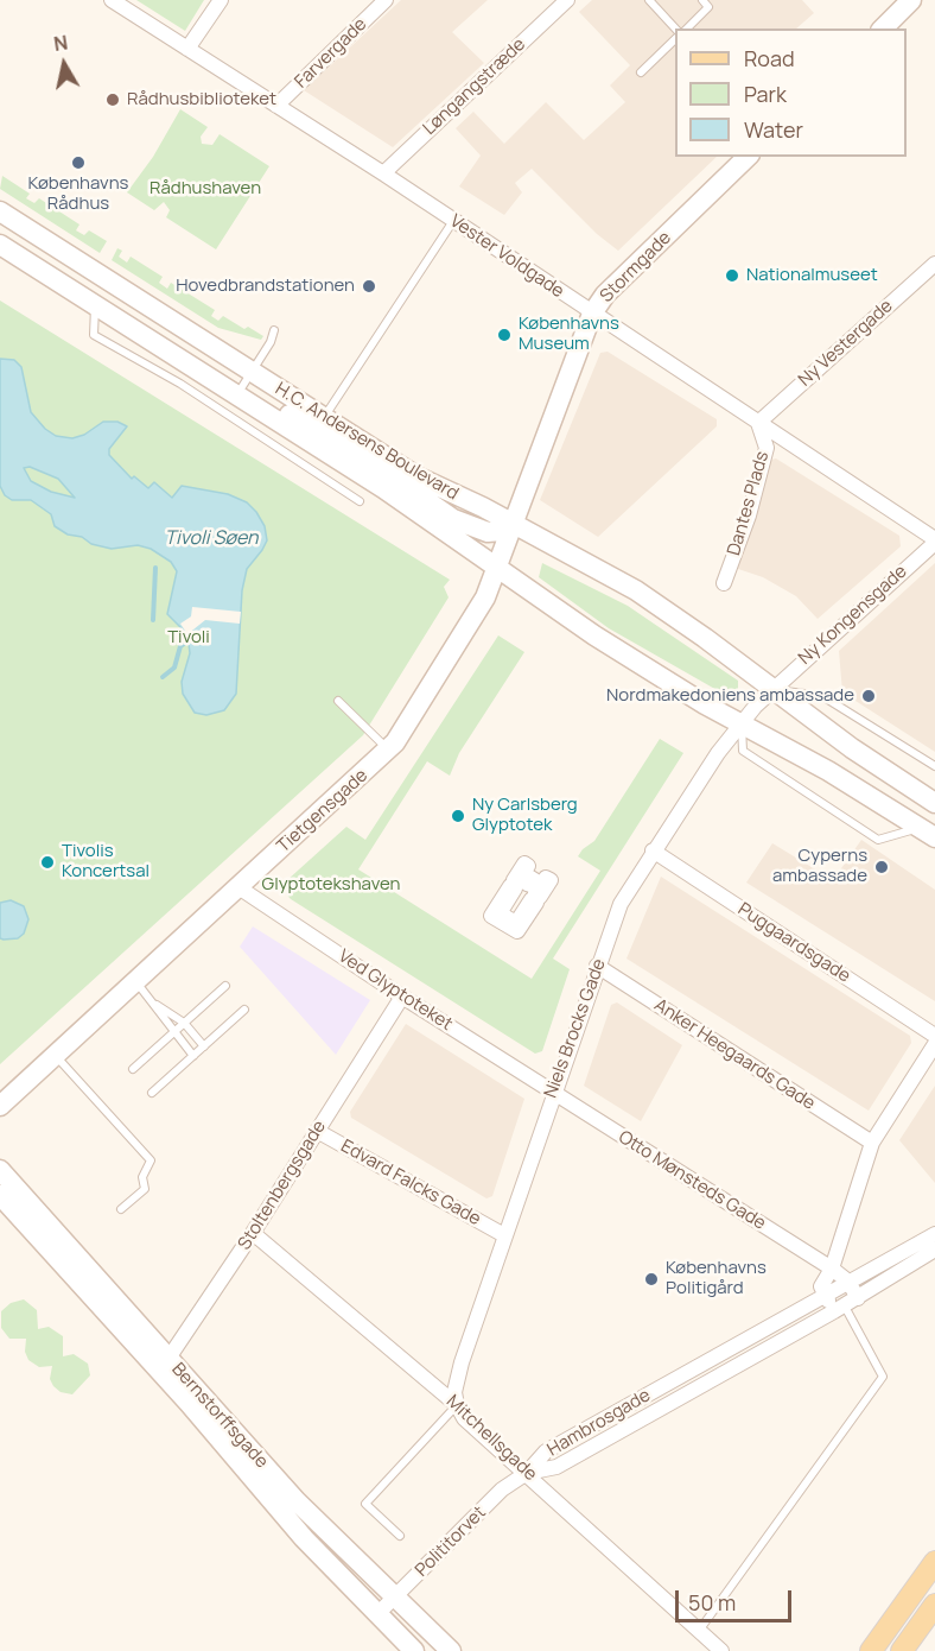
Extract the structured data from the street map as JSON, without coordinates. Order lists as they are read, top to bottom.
{
  "streets": {
    "street": [
      "Farvergade",
      "Løngangstræde",
      "Vester Voldgade",
      "Stormgade",
      "Ny Vestergade",
      "H.C. Andersens Boulevard",
      "Dantes Plads",
      "Ny Kongensgade",
      "Tietgensgade",
      "Puggaardsgade",
      "Ved Glyptoteket",
      "Niels Brocks Gade",
      "Anker Heegaards Gade",
      "Otto Mønsteds Gade",
      "Edvard Falcks Gade",
      "Stoltenbergsgade",
      "Bernstorffsgade",
      "Hambrosgade",
      "Mitchellsgade",
      "Polititorvet"
    ]
  },
  "crossings": [
    ["Farvergade", "Vester Voldgade"],
    ["Løngangstræde", "Vester Voldgade"],
    ["Vester Voldgade", "Stormgade"],
    ["Vester Voldgade", "Ny Vestergade"],
    ["Vester Voldgade", "Dantes Plads"],
    ["Vester Voldgade", "Ny Kongensgade"],
    ["Stormgade", "H.C. Andersens Boulevard"],
    ["Stormgade", "Tietgensgade"],
    ["Ny Vestergade", "Dantes Plads"],
    ["H.C. Andersens Boulevard", "Ny Kongensgade"],
    ["H.C. Andersens Boulevard", "Tietgensgade"],
    ["H.C. Andersens Boulevard", "Niels Brocks Gade"],
    ["Ny Kongensgade", "Niels Brocks Gade"],
    ["Tietgensgade", "Ved Glyptoteket"],
    ["Puggaardsgade", "Niels Brocks Gade"],
    ["Ved Glyptoteket", "Niels Brocks Gade"],
    ["Ved Glyptoteket", "Otto Mønsteds Gade"],
    ["Ved Glyptoteket", "Stoltenbergsgade"],
    ["Niels Brocks Gade", "Anker Heegaards Gade"],
    ["Niels Brocks Gade", "Otto Mønsteds Gade"],
    ["Niels Brocks Gade", "Edvard Falcks Gade"],
    ["Niels Brocks Gade", "Mitchellsgade"],
    ["Otto Mønsteds Gade", "Hambrosgade"],
    ["Edvard Falcks Gade", "Stoltenbergsgade"],
    ["Stoltenbergsgade", "Bernstorffsgade"],
    ["Stoltenbergsgade", "Mitchellsgade"],
    ["Bernstorffsgade", "Polititorvet"],
    ["Hambrosgade", "Mitchellsgade"],
    ["Hambrosgade", "Polititorvet"],
    ["Mitchellsgade", "Polititorvet"]
  ],
  "water": ["Tivoli Søen"],
  "parks": ["Rådhushaven", "Tivoli", "Glyptotekshaven"],
  "places": [
    "Rådhusbiblioteket",
    "Københavns Rådhus",
    "Nationalmuseet",
    "Hovedbrandstationen",
    "Københavns Museum",
    "Nordmakedoniens ambassade",
    "Ny Carlsberg Glyptotek",
    "Tivolis Koncertsal",
    "Cyperns ambassade",
    "Københavns Politigård"
  ],
  "legend": ["Road", "Park", "Water"],
  "scale_bar": "50 m",
  "north": "top"
}
